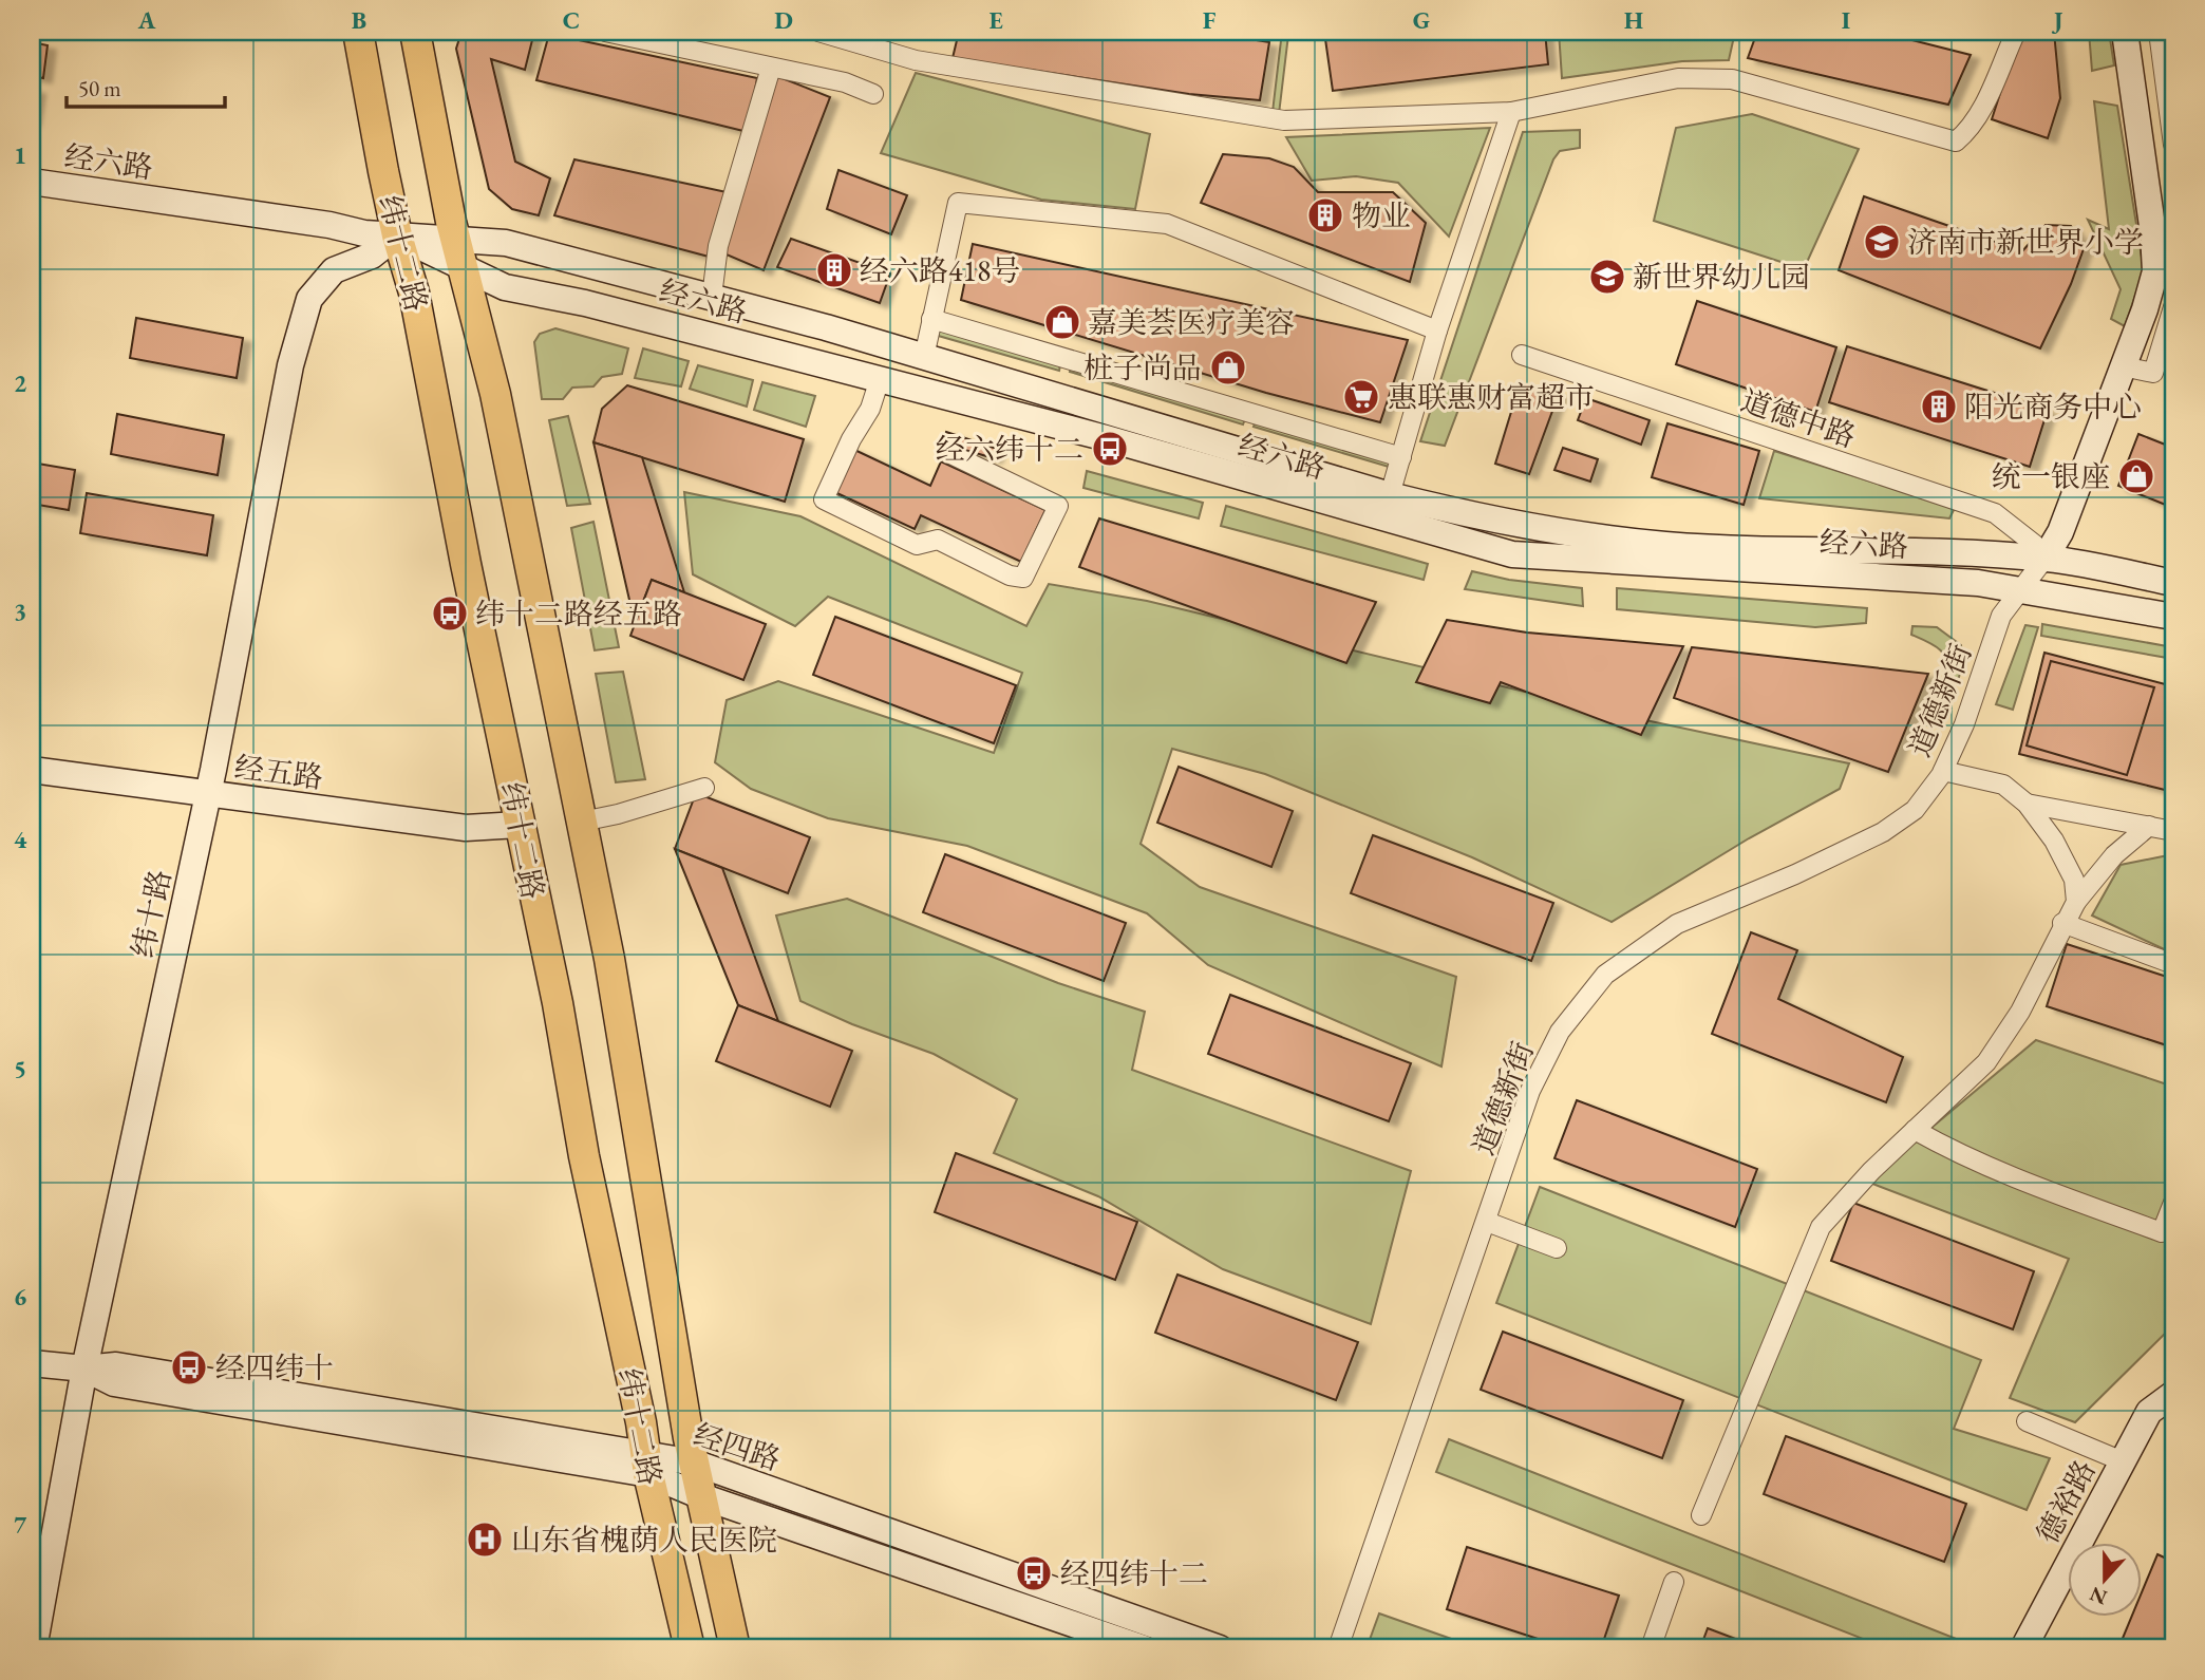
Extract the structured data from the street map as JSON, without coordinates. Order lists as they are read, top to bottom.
{
  "streets": {
    "main road": [
      "经六路",
      "纬十二路",
      "经五路",
      "纬十路",
      "经四路",
      "德裕路"
    ],
    "street": ["道德中路", "道德新街"]
  },
  "crossings": [
    ["经六路", "纬十二路"],
    ["经六路", "道德中路"],
    ["经六路", "道德新街"],
    ["经六路", "纬十路"],
    ["纬十二路", "经五路"],
    ["纬十二路", "纬十路"],
    ["纬十二路", "经四路"],
    ["道德中路", "道德新街"],
    ["经五路", "纬十路"],
    ["纬十路", "经四路"]
  ],
  "places": {
    "building": ["物业", "经六路418号", "阳光商务中心"],
    "school or university": ["济南市新世界小学", "新世界幼儿园"],
    "shop": ["嘉美荟医疗美容", "桩子尚品", "统一银座"],
    "supermarket": ["惠联惠财富超市"],
    "bus stop": [
      "经六纬十二",
      "纬十二路经五路",
      "经四纬十",
      "经四纬十二"
    ],
    "hospital": ["山东省槐荫人民医院"]
  },
  "scale_bar": "50 m",
  "north": "bottom",
  "grid": {
    "columns": [
      "A",
      "B",
      "C",
      "D",
      "E",
      "F",
      "G",
      "H",
      "I",
      "J"
    ],
    "rows": [
      "1",
      "2",
      "3",
      "4",
      "5",
      "6",
      "7"
    ]
  }
}
